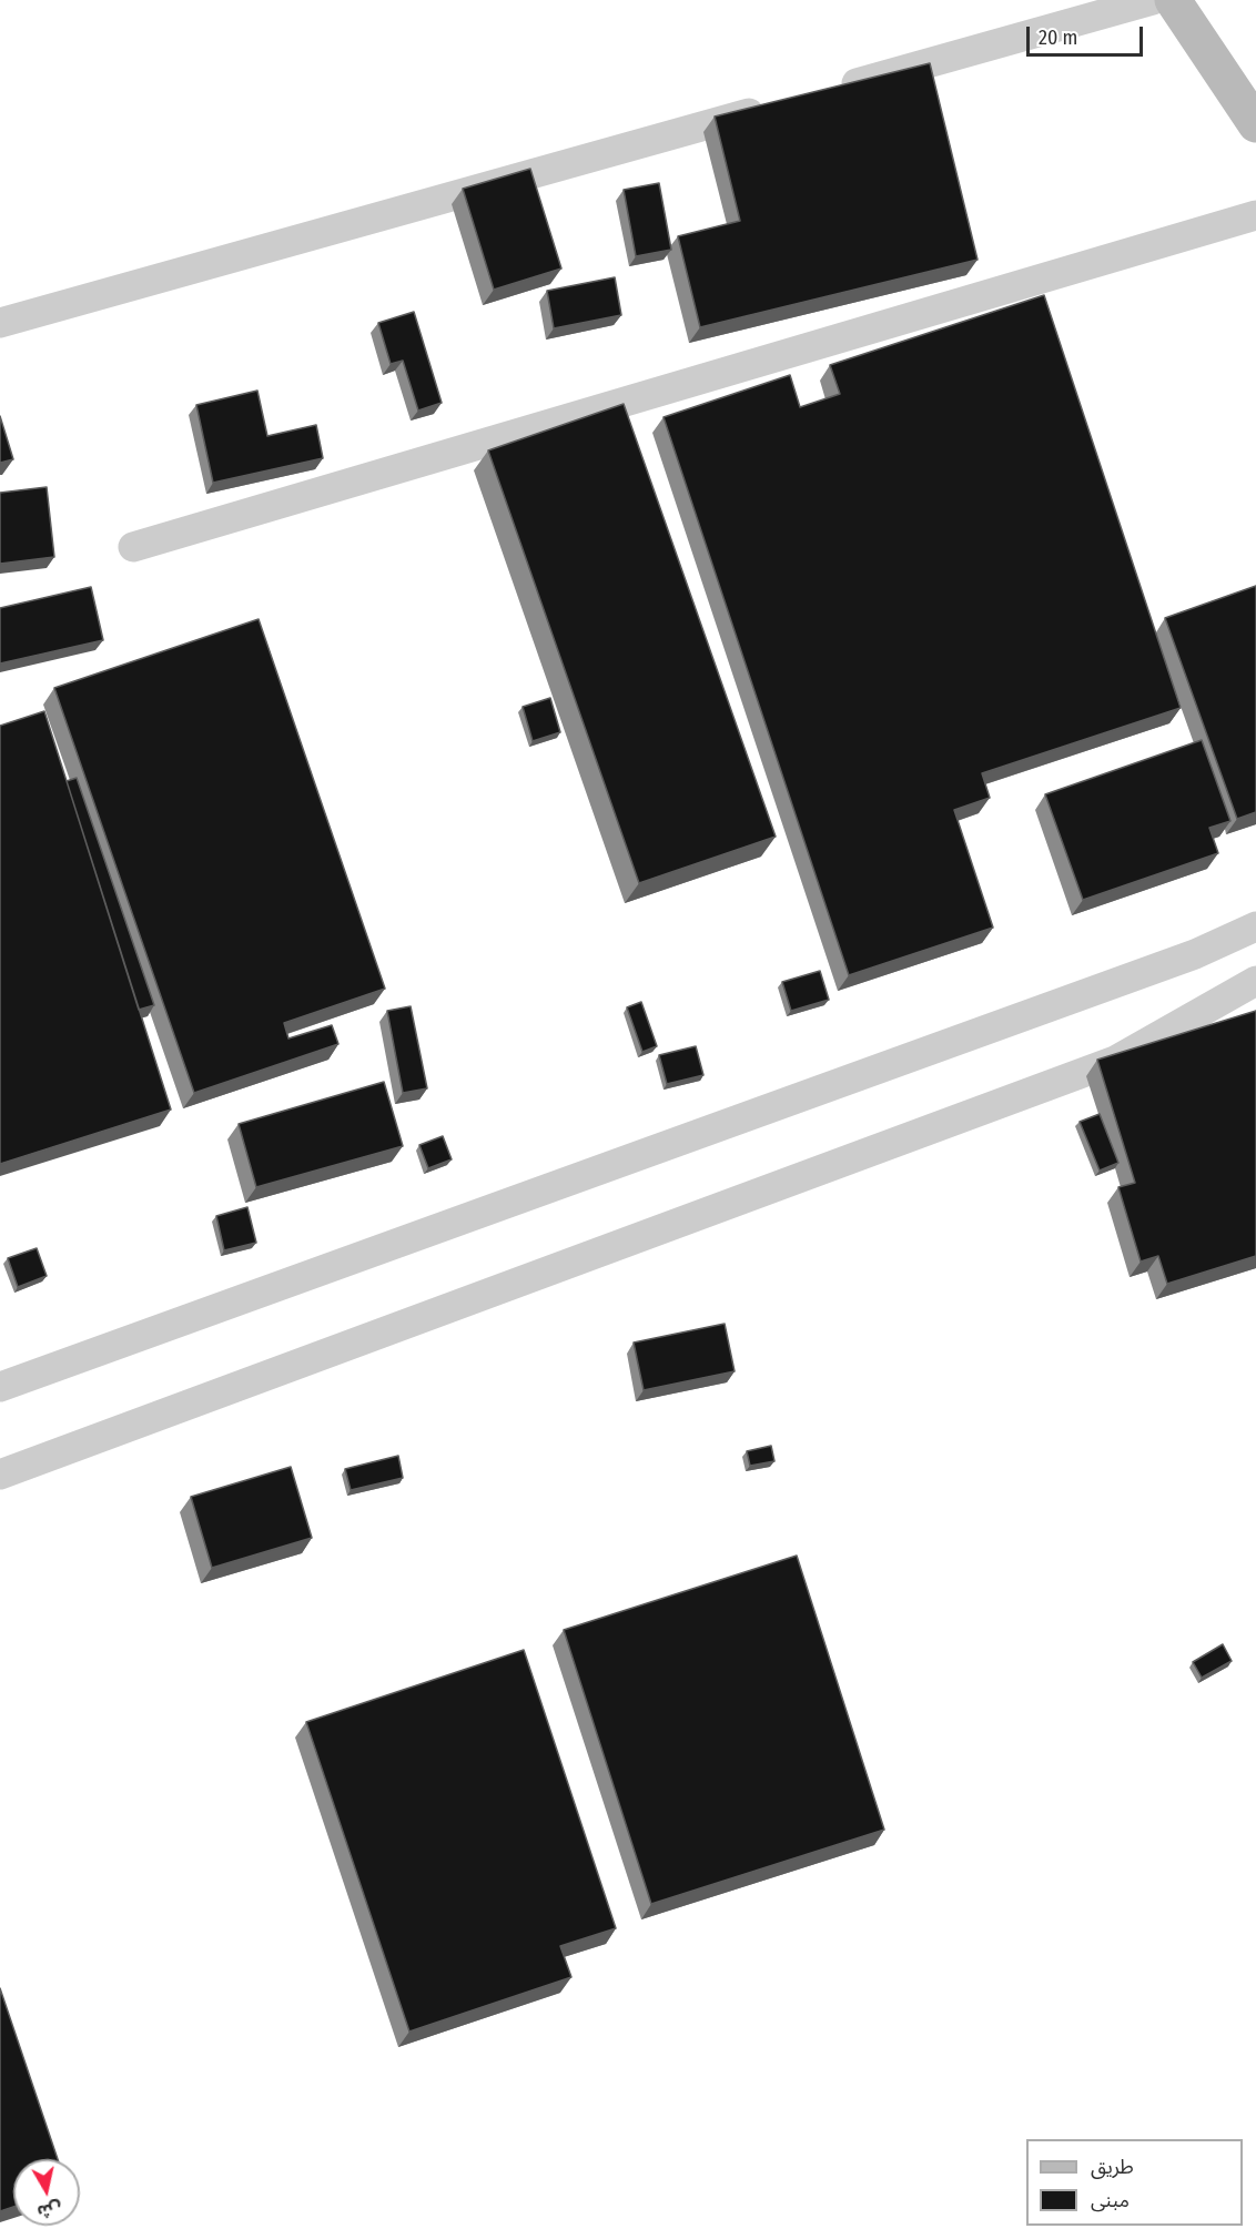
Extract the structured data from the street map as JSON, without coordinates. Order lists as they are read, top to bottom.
{
  "legend": ["طريق", "مبنى"],
  "scale_bar": "20 m",
  "north": "bottom"
}
